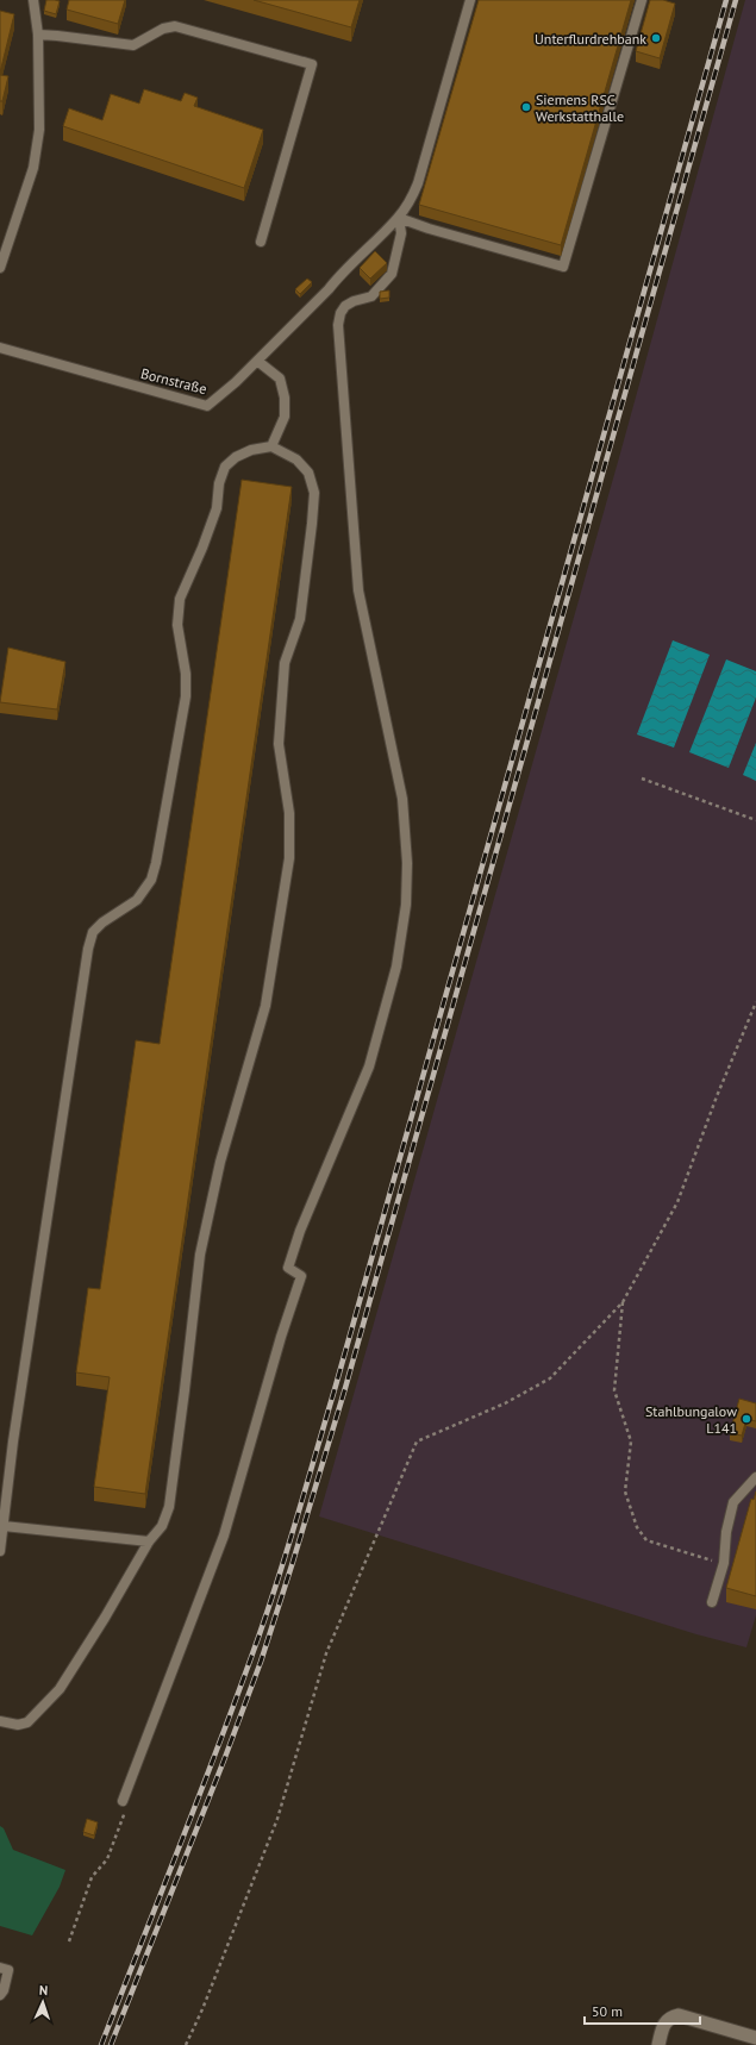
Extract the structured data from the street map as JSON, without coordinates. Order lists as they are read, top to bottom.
{
  "streets": {
    "lane": ["Bornstraße"]
  },
  "places": ["Unterflurdrehbank", "Siemens RSC Werkstatthalle", "Stahlbungalow L141"],
  "scale_bar": "50 m",
  "north": "top"
}
